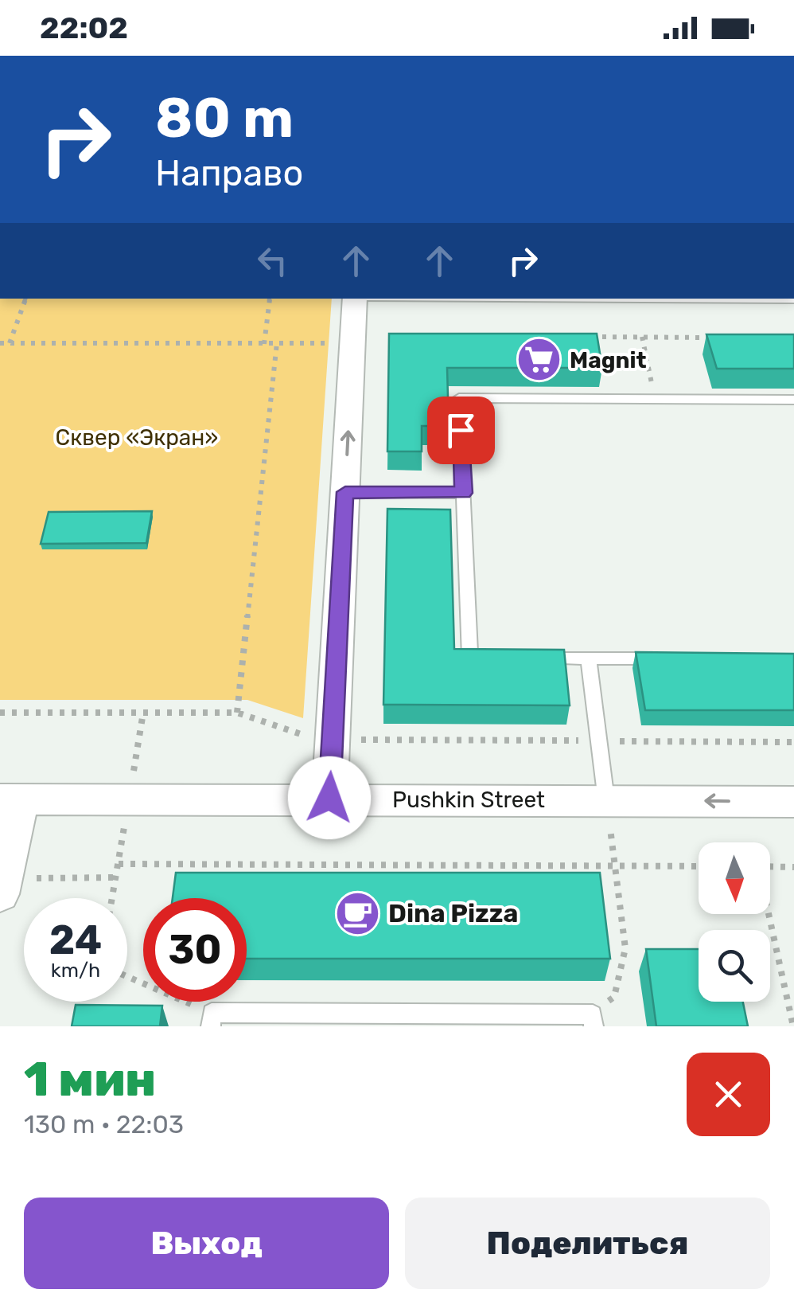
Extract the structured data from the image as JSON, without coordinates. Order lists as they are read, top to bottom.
{
  "streets": {
    "street": ["Pushkin Street"]
  },
  "parks": ["Сквер «Экран»"],
  "places": {
    "supermarket": ["Magnit"],
    "cafe": ["Dina Pizza"]
  },
  "north": "bottom",
  "page": {
    "status": "22:02",
    "turn": ["80 m", "Направо"],
    "speed": "24 km/h",
    "limit": "30",
    "heading": ["1 мин", "130 m · 22:03"],
    "buttons": ["Выход", "Поделиться"]
  }
}
